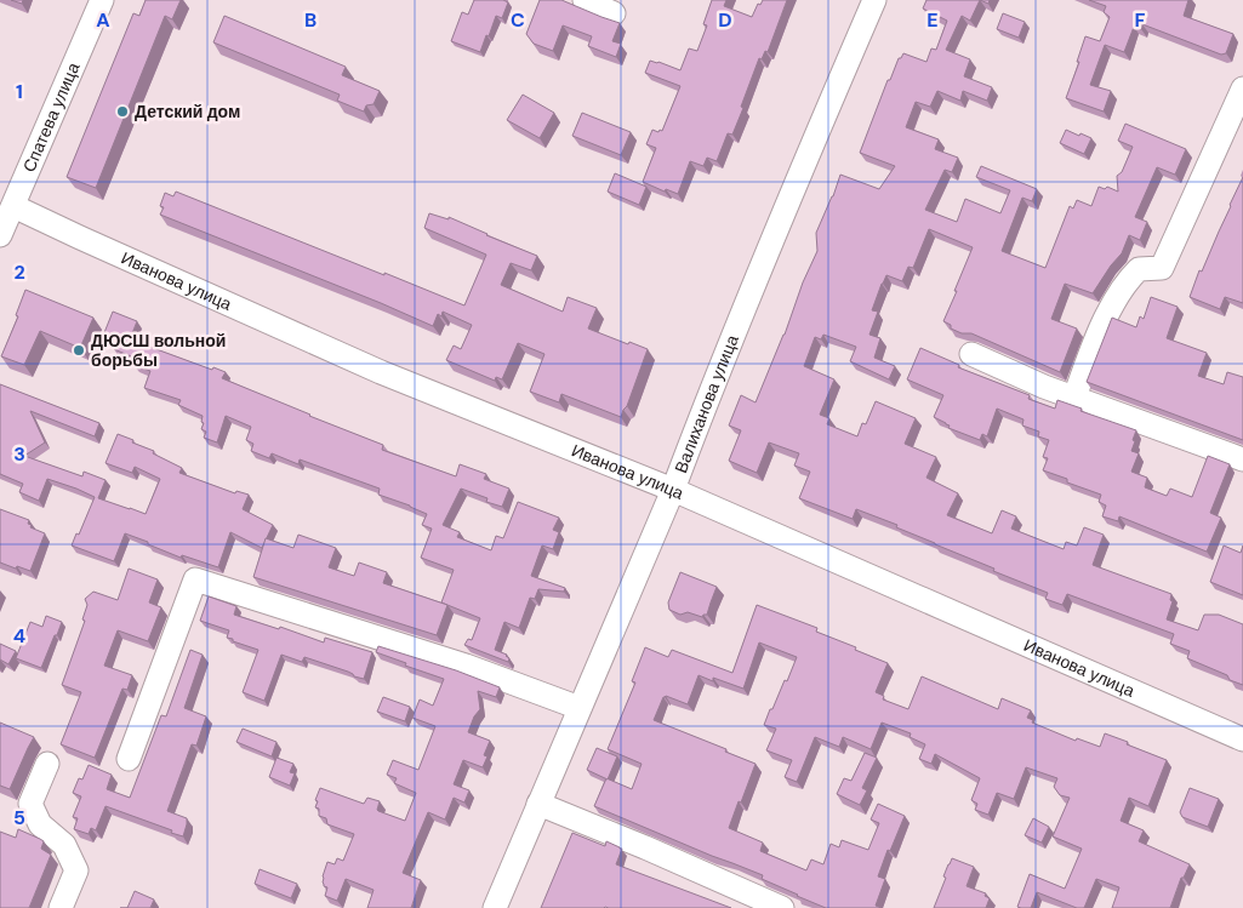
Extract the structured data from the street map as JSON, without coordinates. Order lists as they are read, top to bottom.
{
  "streets": {
    "street": ["Спатева улица", "Иванова улица", "Валиханова улица"]
  },
  "crossings": [
    ["Спатева улица", "Иванова улица"],
    ["Иванова улица", "Валиханова улица"]
  ],
  "places": ["Детский дом", "ДЮСШ вольной борьбы"],
  "grid": {
    "columns": [
      "A",
      "B",
      "C",
      "D",
      "E",
      "F"
    ],
    "rows": [
      "1",
      "2",
      "3",
      "4",
      "5"
    ]
  }
}
